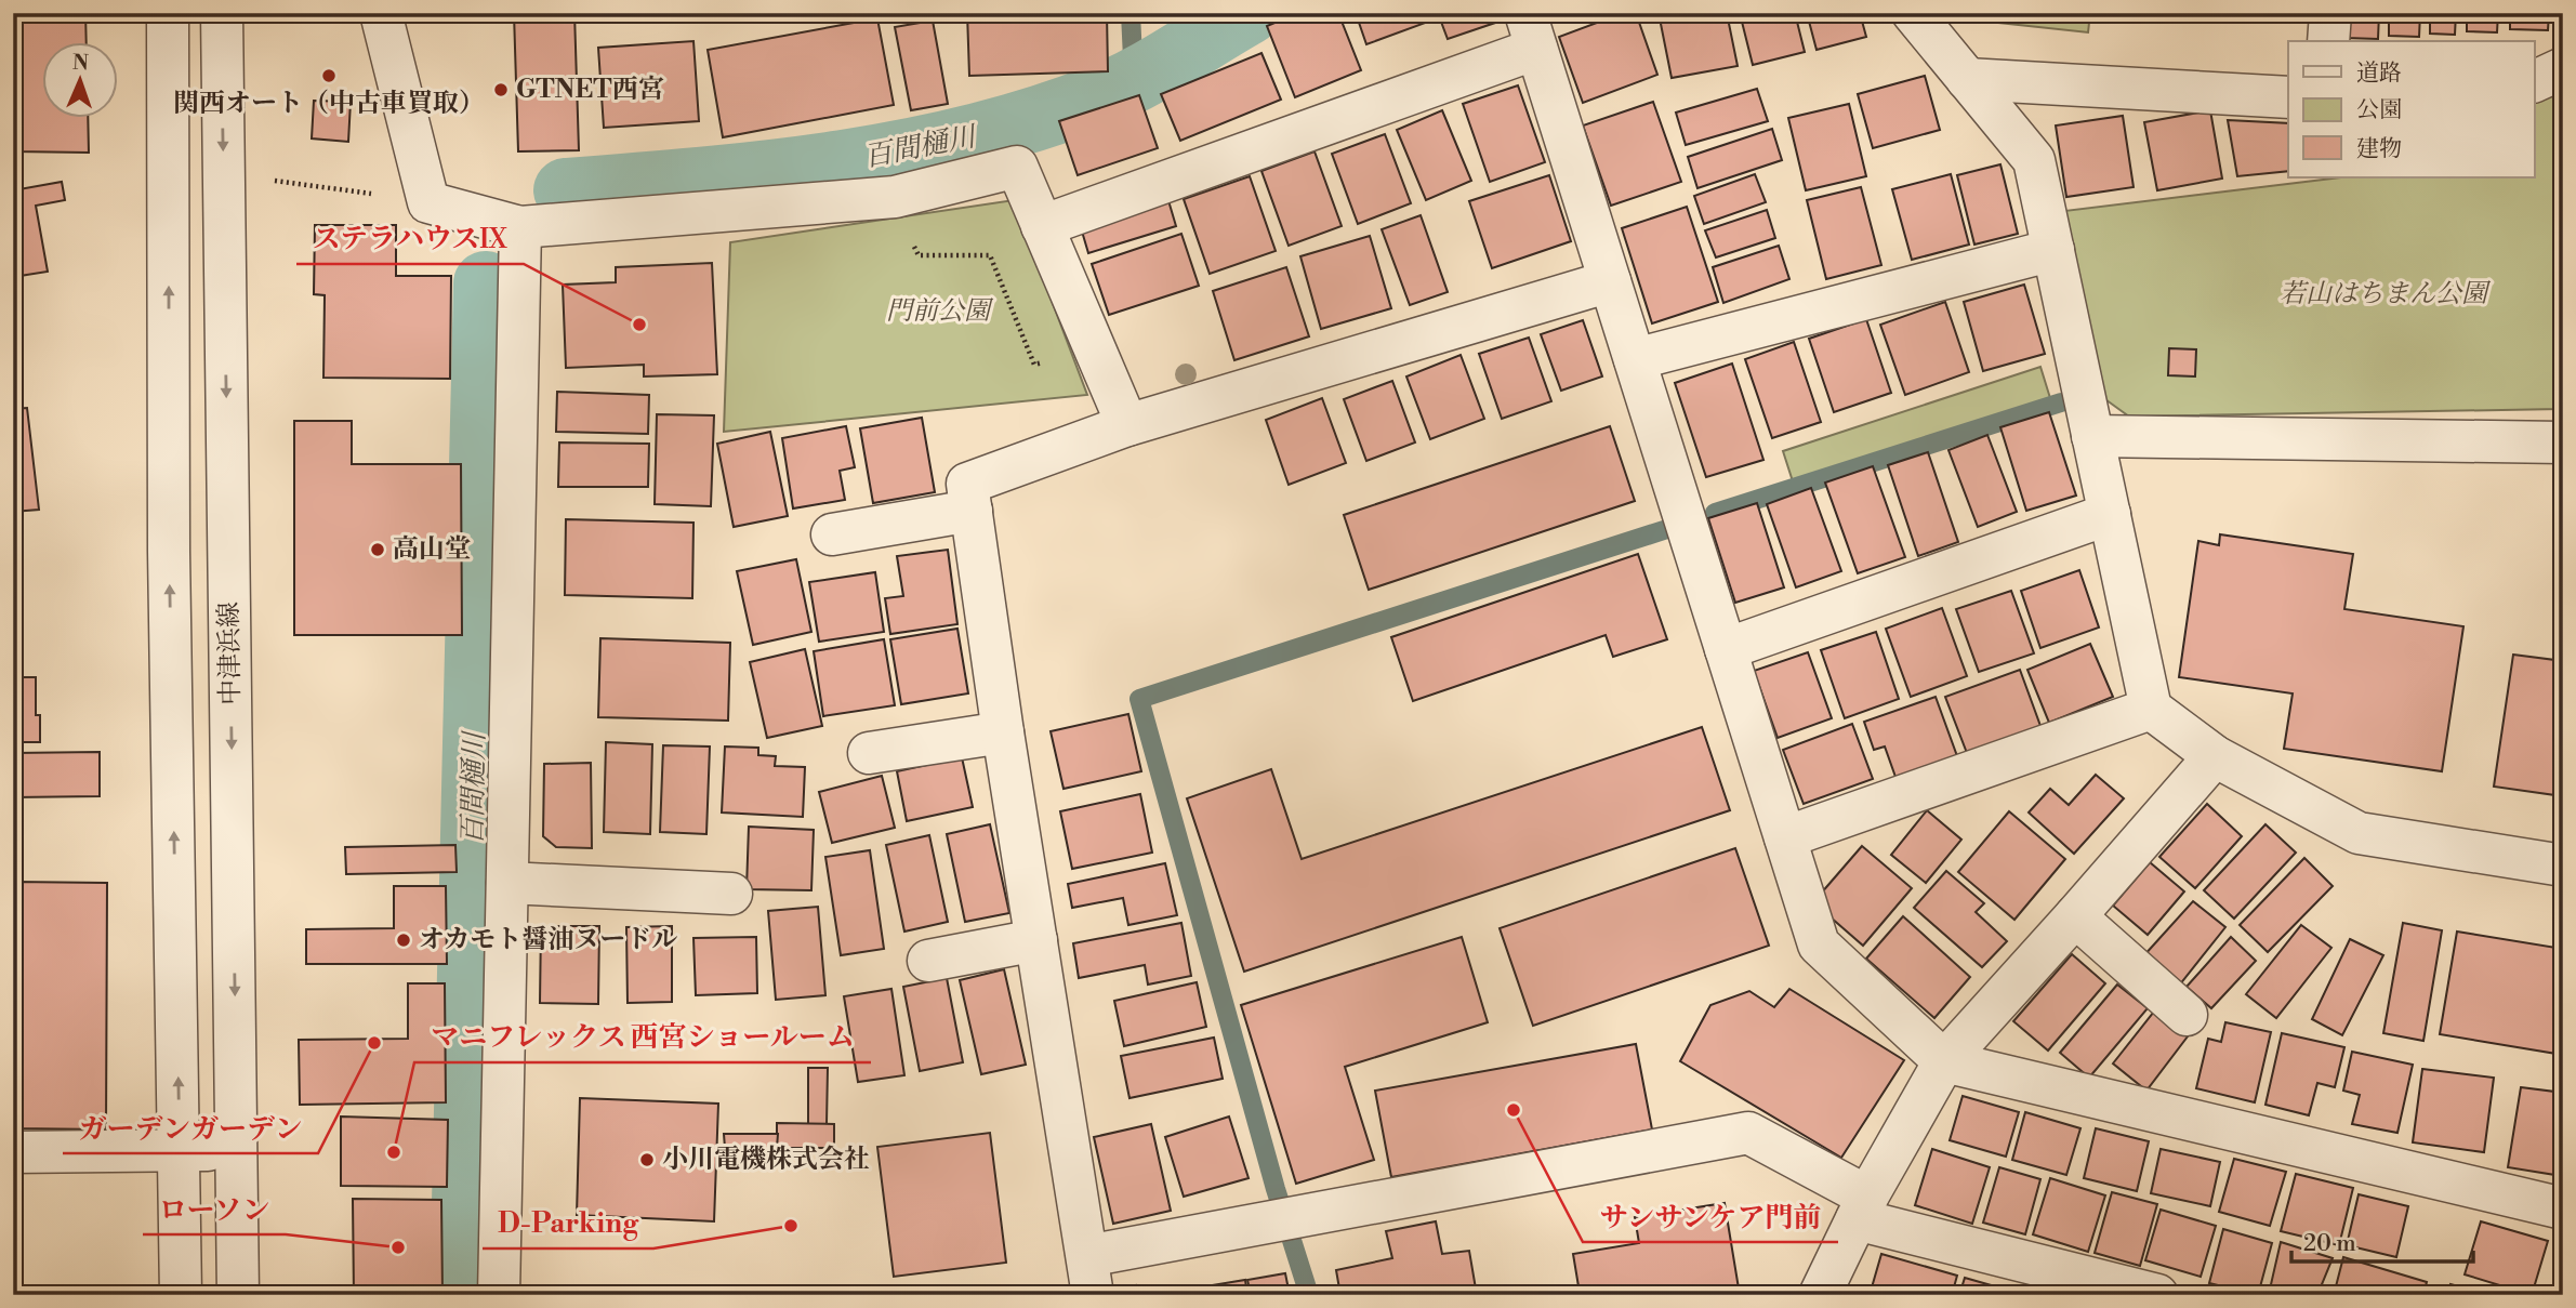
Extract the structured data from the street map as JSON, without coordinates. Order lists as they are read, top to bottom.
{
  "streets": {
    "street": ["中津浜線"]
  },
  "water": ["百間樋川"],
  "parks": ["若山はちまん公園", "門前公園"],
  "places": [
    "関西オート（中古車買取）",
    "GTNET西宮",
    "ステラハウスⅨ",
    "高山堂",
    "オカモト醤油ヌードル",
    "ガーデンガーデン",
    "サンサンケア門前",
    "マニフレックス 西宮ショールーム",
    "小川電機株式会社",
    "D-Parking",
    "ローソン"
  ],
  "legend": ["道路", "公園", "建物"],
  "scale_bar": "20 m",
  "north": "top"
}
